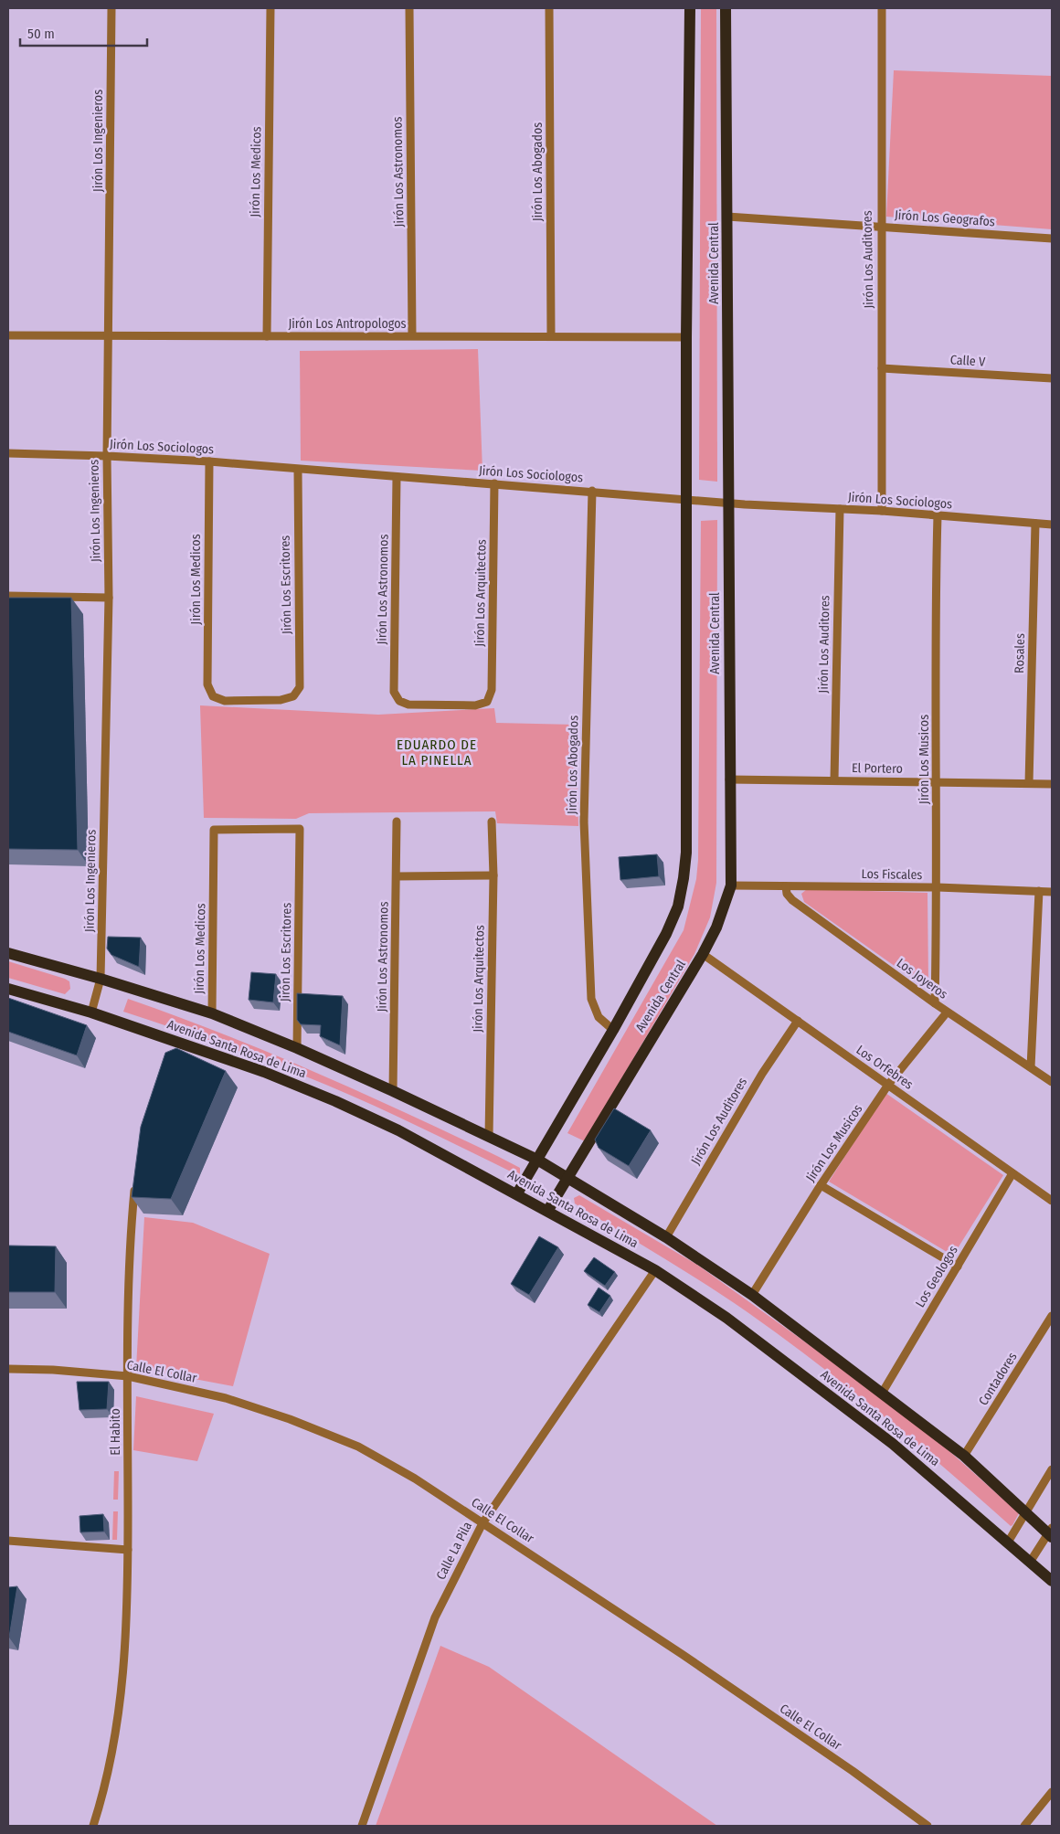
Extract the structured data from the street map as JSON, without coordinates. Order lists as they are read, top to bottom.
{
  "streets": {
    "main road": ["Avenida Central", "Avenida Santa Rosa de Lima"],
    "street": [
      "Jirón Los Ingenieros",
      "Jirón Los Medicos",
      "Jirón Los Astronomos",
      "Jirón Los Abogados",
      "Jirón Los Geografos",
      "Jirón Los Auditores",
      "Jirón Los Antropologos",
      "Calle V",
      "Jirón Los Sociologos",
      "Jirón Los Escritores",
      "Jirón Los Arquitectos",
      "Rosales",
      "Jirón Los Musicos",
      "El Portero",
      "Los Fiscales",
      "Los Joyeros",
      "Los Orfebres",
      "Los Geologos",
      "Calle El Collar",
      "Contadores",
      "El Habito",
      "Calle La Pila"
    ]
  },
  "crossings": [
    ["Jirón Los Ingenieros", "Jirón Los Antropologos"],
    ["Jirón Los Ingenieros", "Jirón Los Sociologos"],
    ["Jirón Los Ingenieros", "Avenida Santa Rosa de Lima"],
    ["Jirón Los Medicos", "Jirón Los Antropologos"],
    ["Jirón Los Medicos", "Jirón Los Sociologos"],
    ["Jirón Los Medicos", "Jirón Los Escritores"],
    ["Jirón Los Medicos", "Avenida Santa Rosa de Lima"],
    ["Jirón Los Astronomos", "Jirón Los Antropologos"],
    ["Jirón Los Astronomos", "Jirón Los Sociologos"],
    ["Jirón Los Astronomos", "Jirón Los Arquitectos"],
    ["Jirón Los Astronomos", "Avenida Santa Rosa de Lima"],
    ["Jirón Los Abogados", "Avenida Central"],
    ["Jirón Los Abogados", "Jirón Los Antropologos"],
    ["Jirón Los Abogados", "Jirón Los Sociologos"],
    ["Jirón Los Geografos", "Jirón Los Auditores"],
    ["Jirón Los Geografos", "Avenida Central"],
    ["Jirón Los Auditores", "Calle V"],
    ["Jirón Los Auditores", "Jirón Los Sociologos"],
    ["Jirón Los Auditores", "El Portero"],
    ["Jirón Los Auditores", "Avenida Santa Rosa de Lima"],
    ["Jirón Los Auditores", "Los Orfebres"],
    ["Avenida Central", "Jirón Los Antropologos"],
    ["Avenida Central", "Jirón Los Sociologos"],
    ["Avenida Central", "El Portero"],
    ["Avenida Central", "Los Fiscales"],
    ["Avenida Central", "Avenida Santa Rosa de Lima"],
    ["Avenida Central", "Los Orfebres"],
    ["Jirón Los Sociologos", "Jirón Los Escritores"],
    ["Jirón Los Sociologos", "Jirón Los Arquitectos"],
    ["Jirón Los Sociologos", "Rosales"],
    ["Jirón Los Sociologos", "Jirón Los Musicos"],
    ["Jirón Los Escritores", "Avenida Santa Rosa de Lima"],
    ["Jirón Los Arquitectos", "Avenida Santa Rosa de Lima"],
    ["Rosales", "El Portero"],
    ["Jirón Los Musicos", "El Portero"],
    ["Jirón Los Musicos", "Los Fiscales"],
    ["Jirón Los Musicos", "Los Joyeros"],
    ["Jirón Los Musicos", "Avenida Santa Rosa de Lima"],
    ["Jirón Los Musicos", "Los Orfebres"],
    ["Los Fiscales", "Los Joyeros"],
    ["Avenida Santa Rosa de Lima", "Los Geologos"],
    ["Avenida Santa Rosa de Lima", "Contadores"],
    ["Avenida Santa Rosa de Lima", "Calle La Pila"],
    ["Los Orfebres", "Los Geologos"],
    ["Calle El Collar", "El Habito"],
    ["Calle El Collar", "Calle La Pila"]
  ],
  "districts": ["EDUARDO DE LA PINELLA"],
  "scale_bar": "50 m"
}
